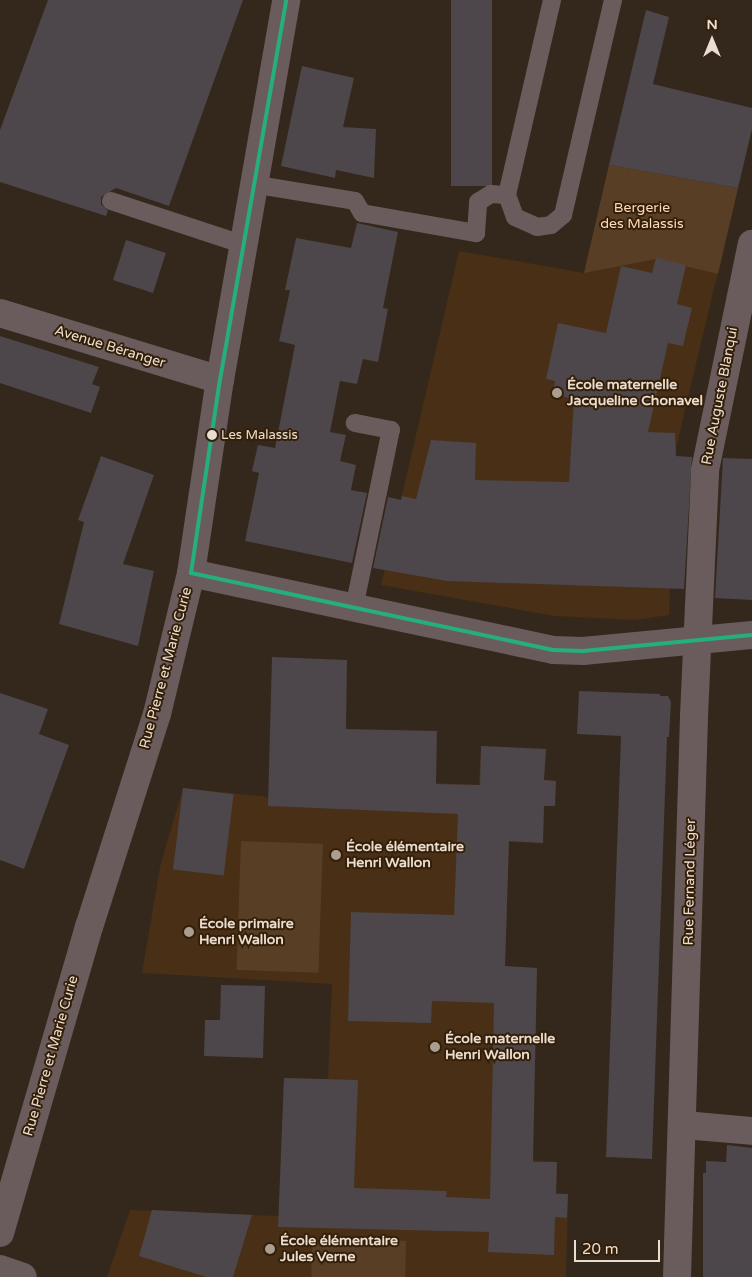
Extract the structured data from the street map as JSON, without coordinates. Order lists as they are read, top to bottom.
{
  "streets": {
    "street": [
      "Avenue Béranger",
      "Rue Auguste Blanqui",
      "Rue Pierre et Marie Curie",
      "Rue Fernand Léger"
    ]
  },
  "crossings": [
    ["Avenue Béranger", "Rue Pierre et Marie Curie"],
    ["Rue Auguste Blanqui", "Rue Fernand Léger"]
  ],
  "parks": ["Bergerie des Malassis"],
  "places": [
    "École maternelle Jacqueline Chonavel",
    "Les Malassis",
    "École élémentaire Henri Wallon",
    "École primaire Henri Wallon",
    "École maternelle Henri Wallon",
    "École élémentaire Jules Verne"
  ],
  "scale_bar": "20 m",
  "north": "top"
}
